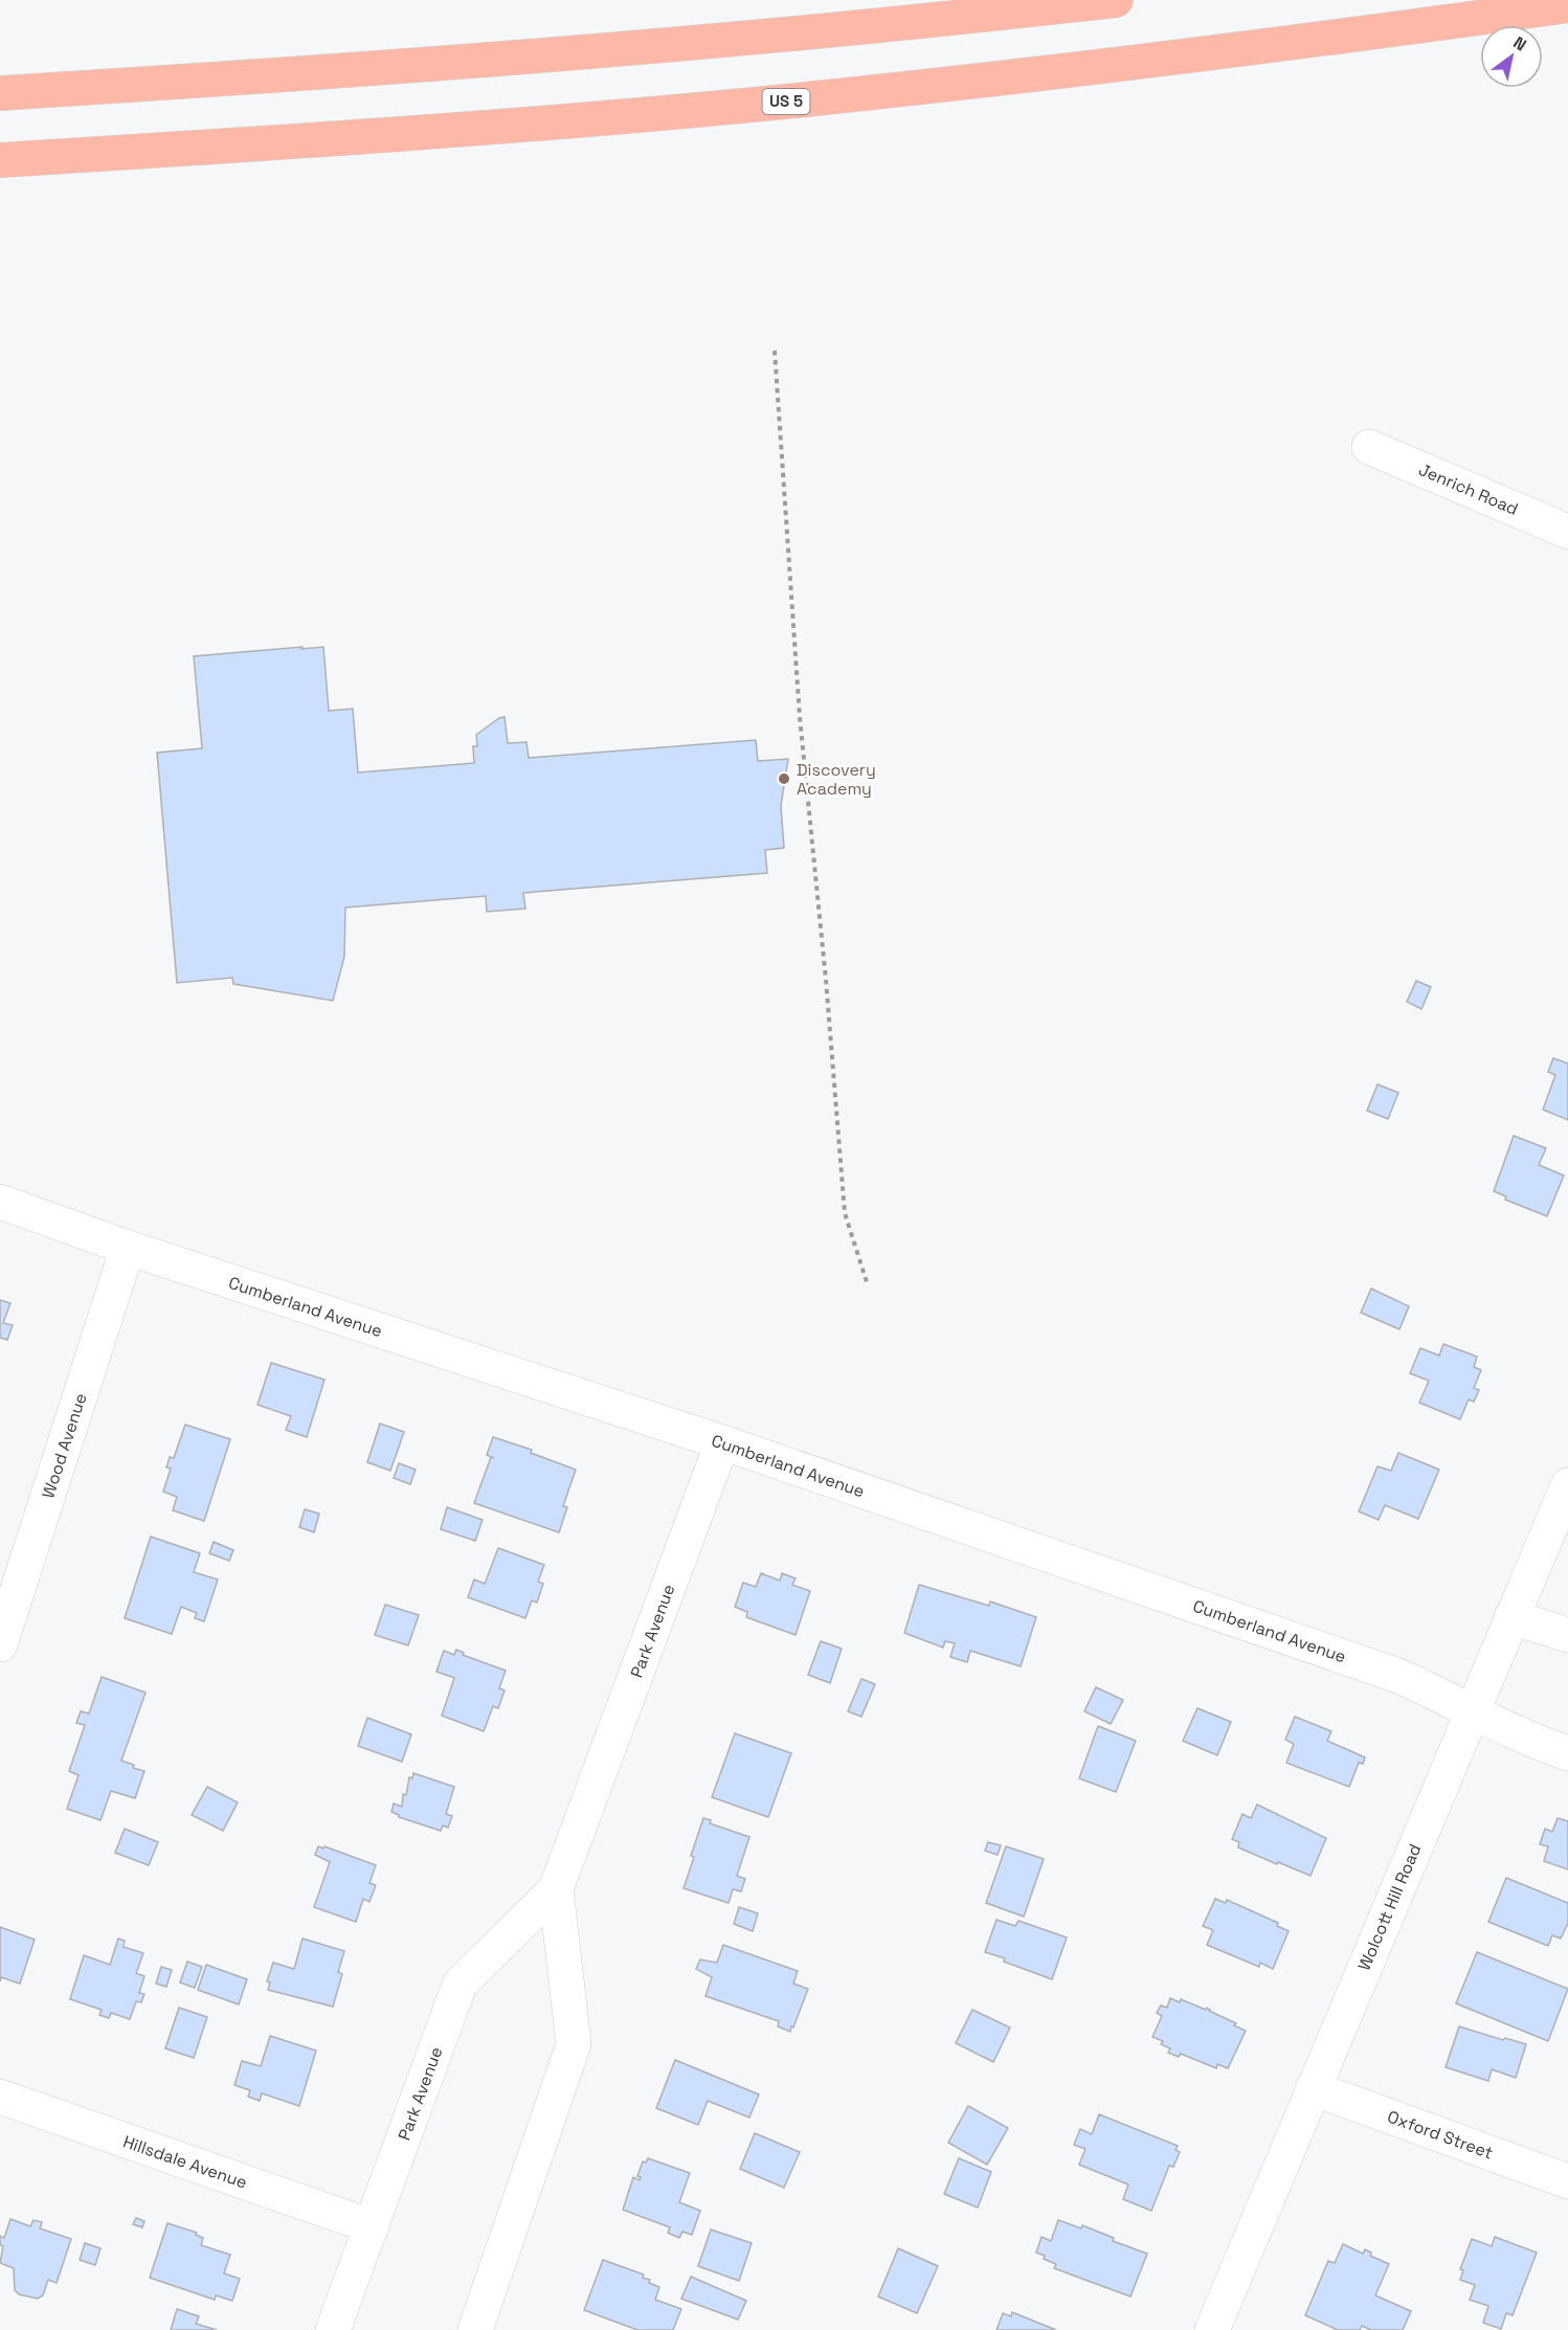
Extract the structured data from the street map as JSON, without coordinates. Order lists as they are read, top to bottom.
{
  "streets": {
    "highway": ["US 5"],
    "street": [
      "Jenrich Road",
      "Cumberland Avenue",
      "Wood Avenue",
      "Park Avenue",
      "Wolcott Hill Road",
      "Oxford Street",
      "Hillsdale Avenue"
    ]
  },
  "crossings": [
    ["Cumberland Avenue", "Wood Avenue"],
    ["Cumberland Avenue", "Park Avenue"],
    ["Cumberland Avenue", "Wolcott Hill Road"],
    ["Park Avenue", "Hillsdale Avenue"],
    ["Wolcott Hill Road", "Oxford Street"]
  ],
  "places": ["Discovery Academy"],
  "north": "top right"
}
